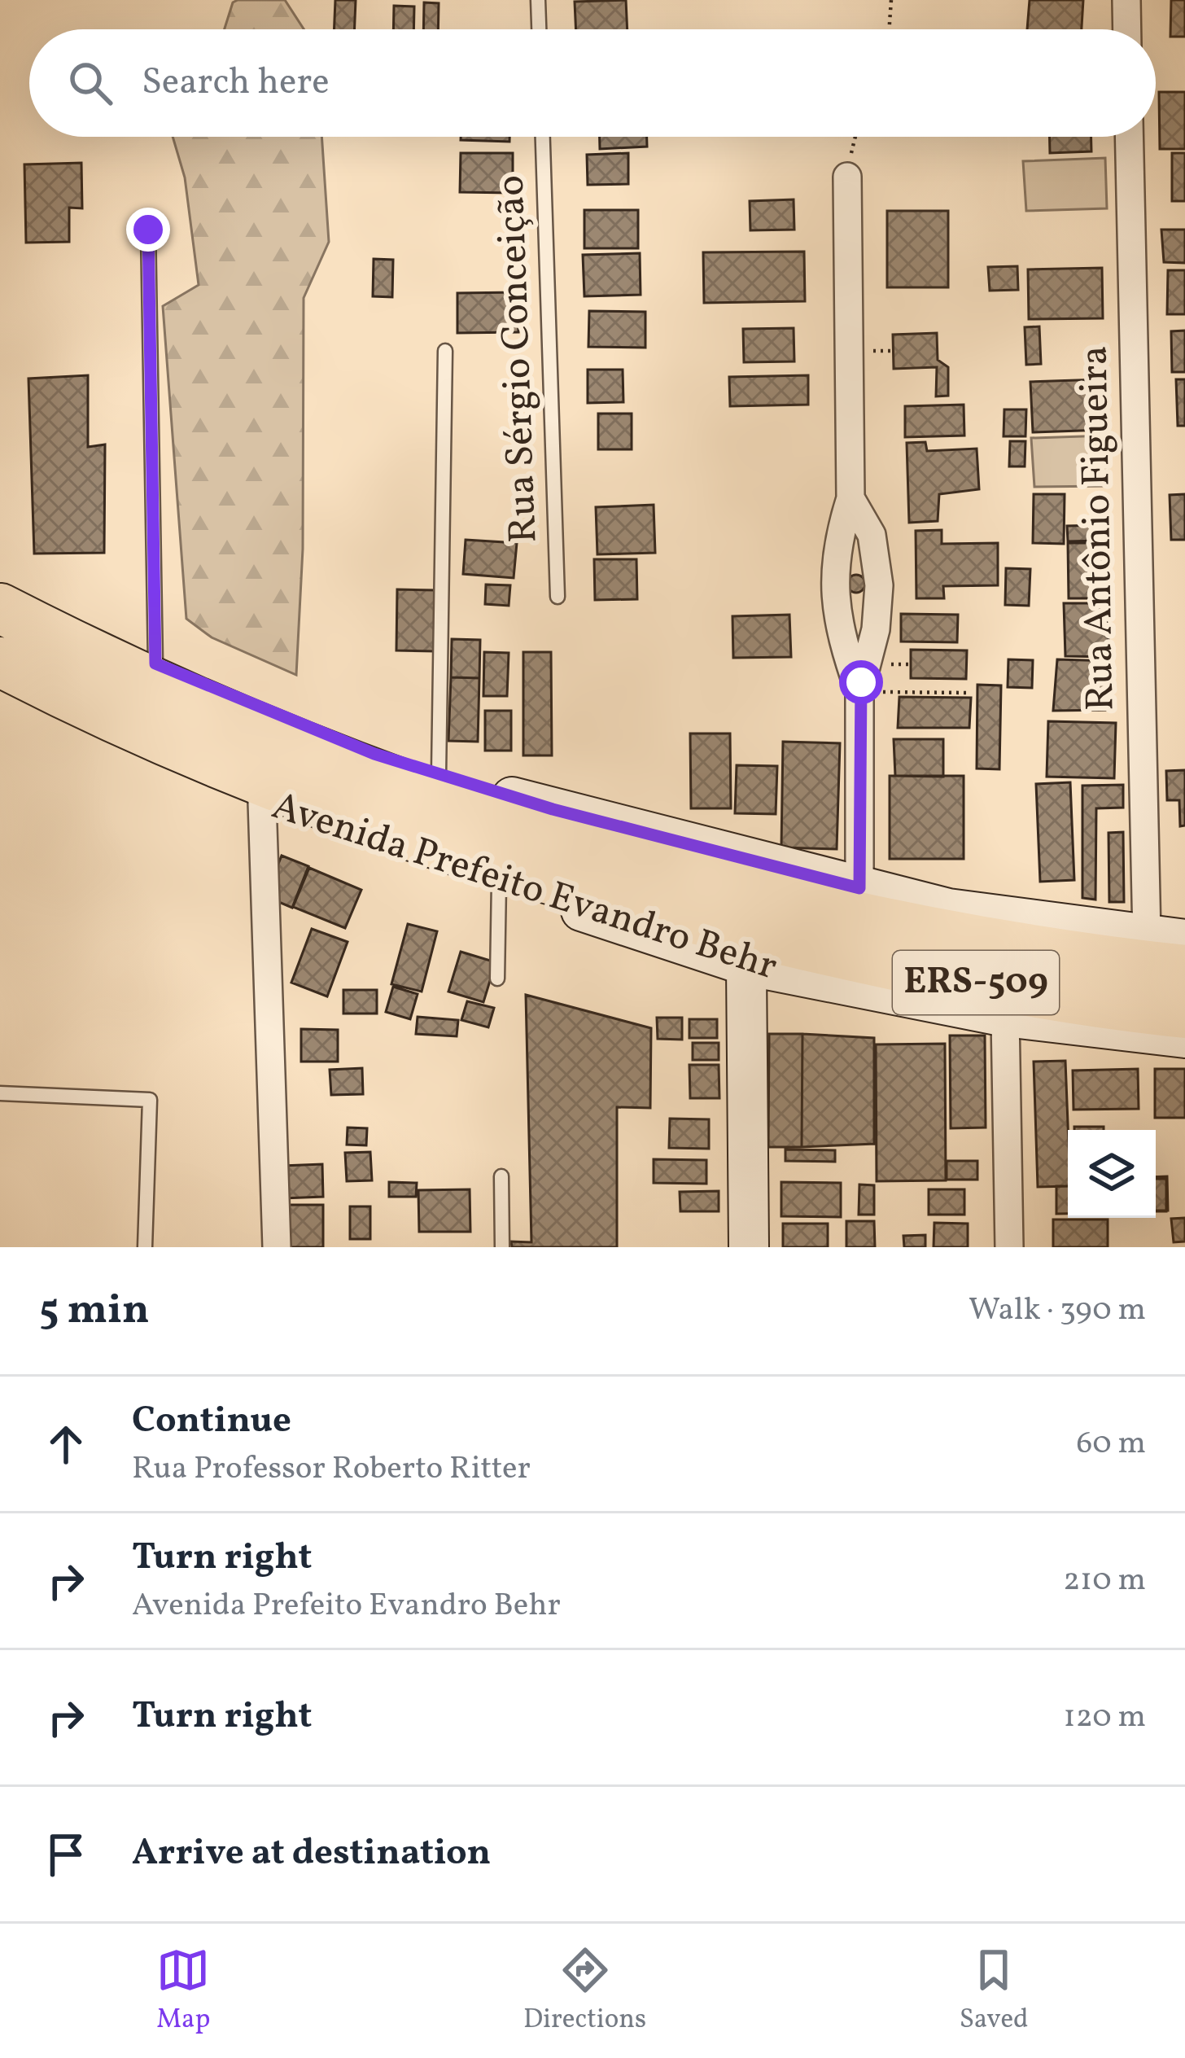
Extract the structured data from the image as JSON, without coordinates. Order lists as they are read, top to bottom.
{
  "streets": {
    "highway": ["Avenida Prefeito Evandro Behr", "ERS-509"],
    "street": ["Rua Antônio Figueira"],
    "lane": ["Rua Sérgio Conceição"]
  },
  "crossings": [
    ["Rua Antônio Figueira", "Avenida Prefeito Evandro Behr"],
    ["Rua Antônio Figueira", "ERS-509"],
    ["Avenida Prefeito Evandro Behr", "ERS-509"]
  ],
  "page": {
    "search": "Search here",
    "heading": ["5 min", "Walk · 390 m"],
    "list": [
      ["Continue", "Rua Professor Roberto Ritter", "60 m"],
      ["Turn right", "Avenida Prefeito Evandro Behr", "210 m"],
      ["Turn right", "120 m"],
      "Arrive at destination"
    ],
    "nav": ["Map", "Directions", "Saved"]
  }
}
